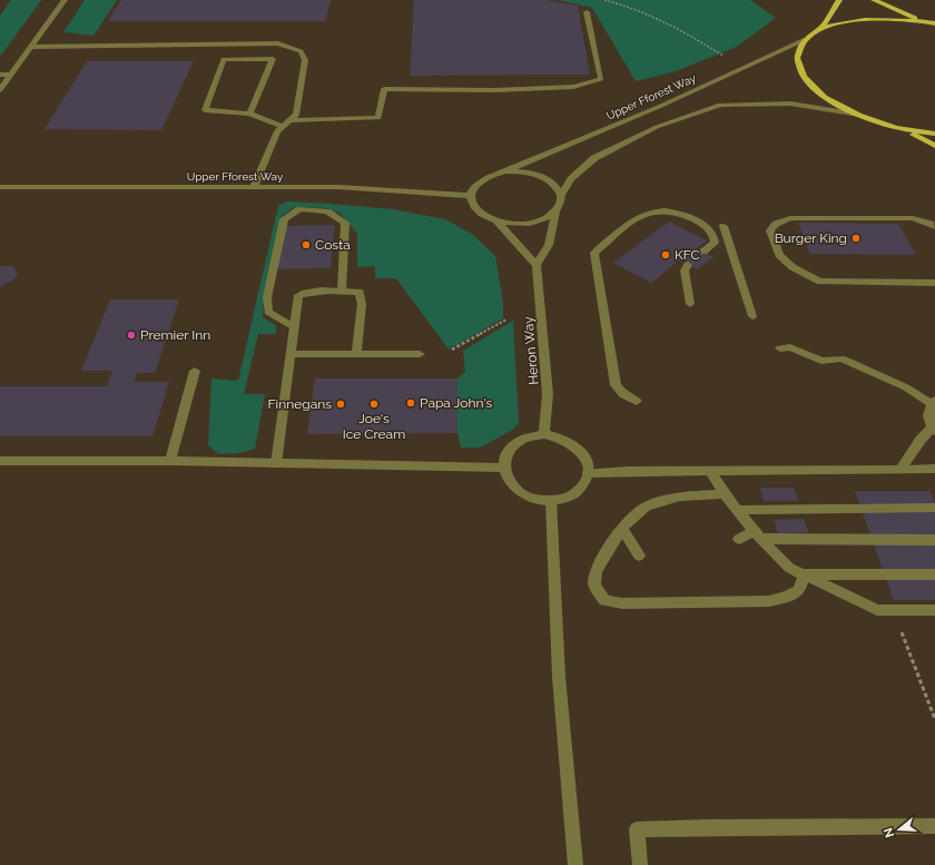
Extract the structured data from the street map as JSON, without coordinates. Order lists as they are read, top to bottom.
{
  "streets": {
    "street": ["Upper Fforest Way", "Heron Way"]
  },
  "places": [
    "Burger King",
    "Costa",
    "KFC",
    "Premier Inn",
    "Papa John's",
    "Finnegans",
    "Joe's Ice Cream"
  ],
  "north": "left"
}
